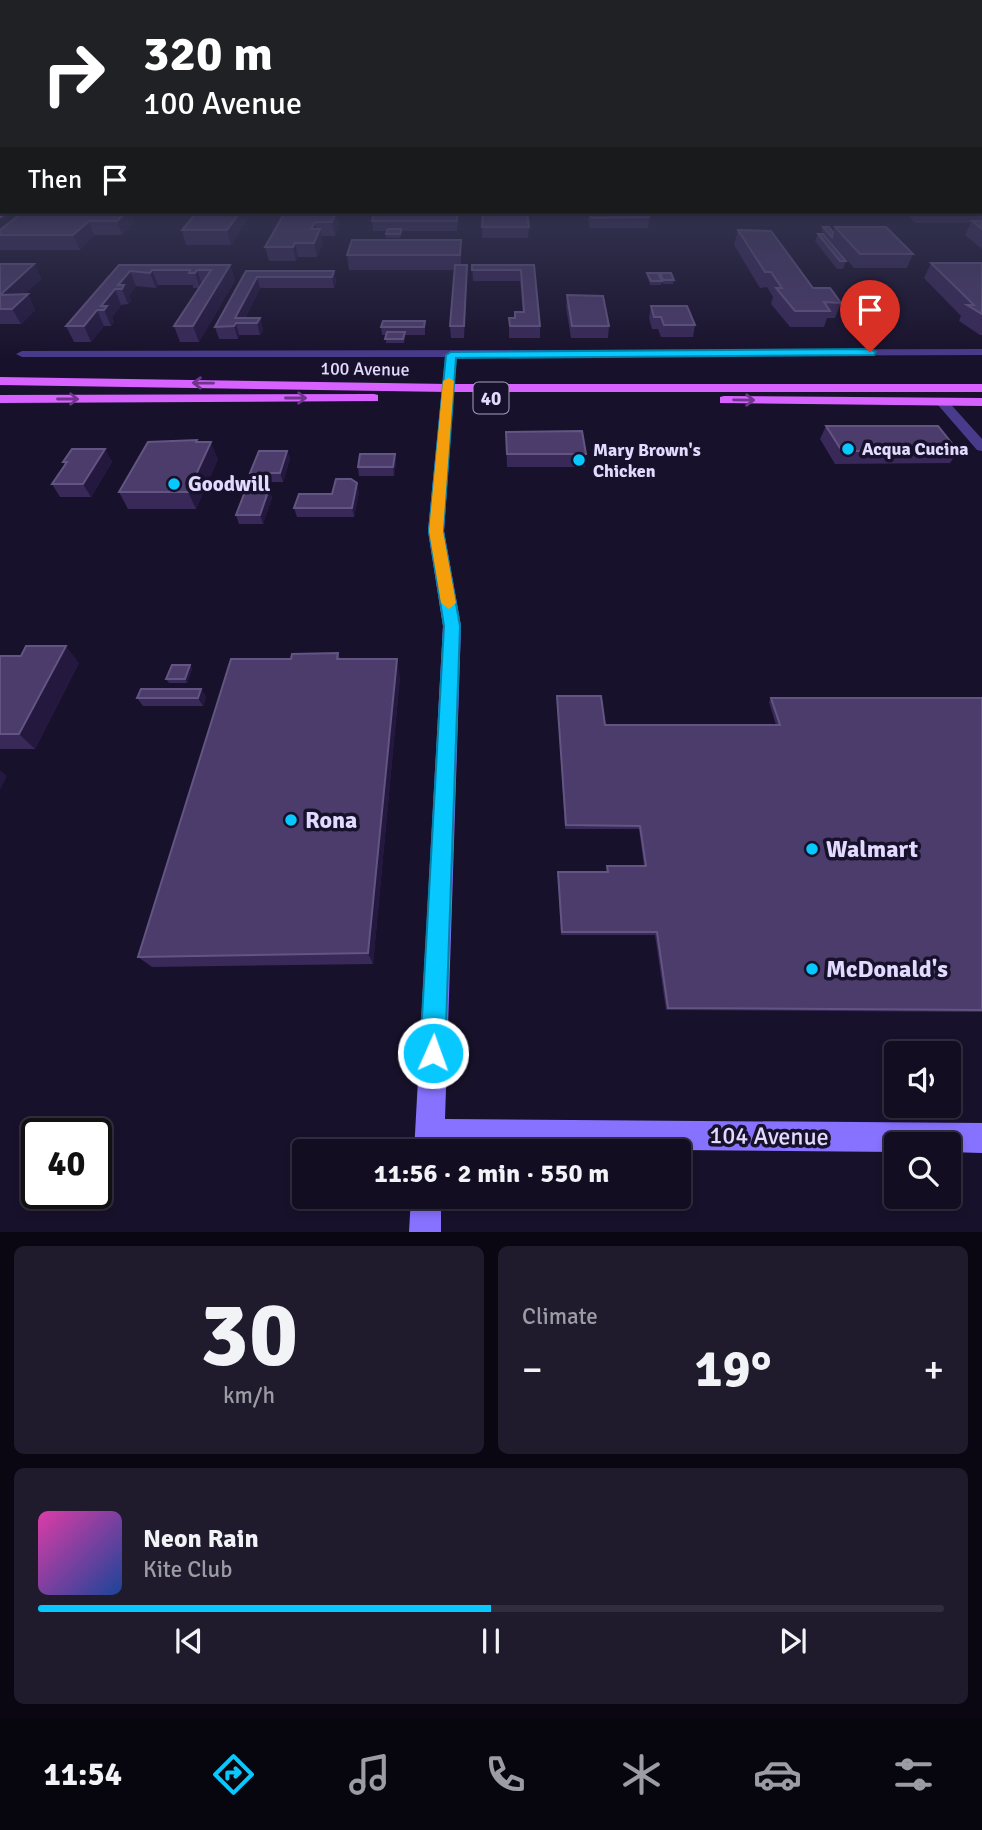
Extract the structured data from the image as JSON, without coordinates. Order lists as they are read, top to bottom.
{
  "streets": {
    "main road": ["100 Avenue", "40"],
    "street": ["104 Avenue"]
  },
  "places": [
    "Acqua Cucina",
    "Mary Brown's Chicken",
    "Goodwill",
    "Rona",
    "Walmart",
    "McDonald's"
  ],
  "page": {
    "turn": ["320 m", "100 Avenue"],
    "then": "Then",
    "limit": "40",
    "trip": "11:56 · 2 min · 550 m",
    "tile": [
      ["30", "km/h"],
      "Climate"
    ],
    "heat": ["−", "19°", "+"],
    "song": ["Neon Rain", "Kite Club"],
    "tabs": "11:54"
  }
}
